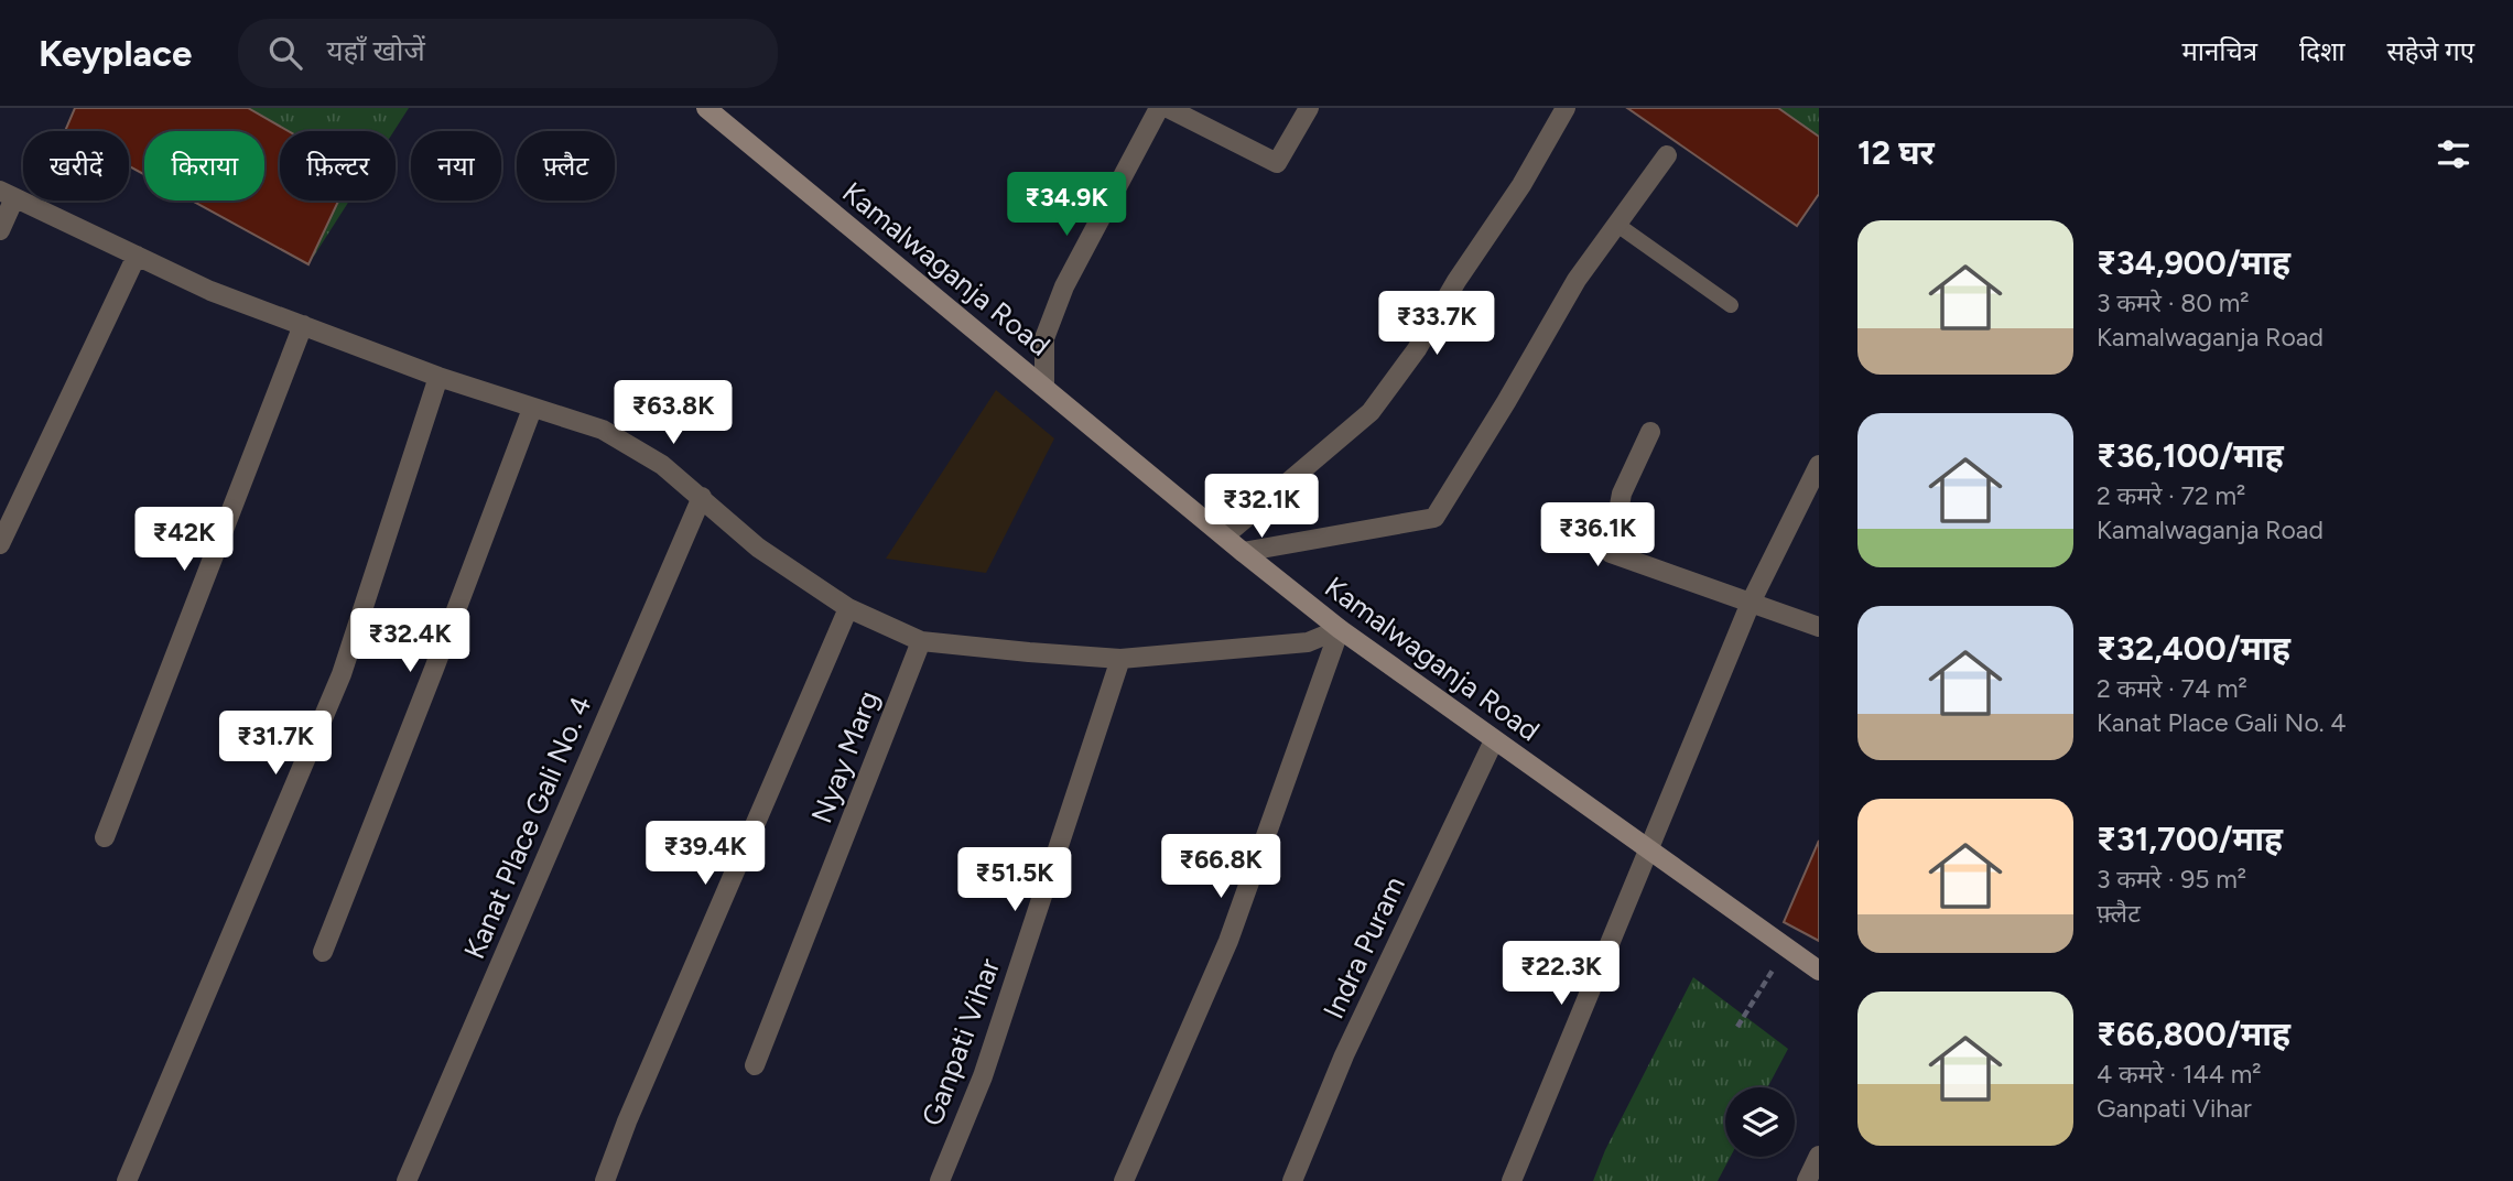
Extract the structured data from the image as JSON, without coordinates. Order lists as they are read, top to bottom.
{
  "streets": {
    "main road": ["Kamalwaganja Road"],
    "street": [
      "Nyay Marg",
      "Kanat Place Gali No. 4",
      "Indra Puram",
      "Ganpati Vihar"
    ]
  },
  "crossings": [
    ["Kamalwaganja Road", "Indra Puram"]
  ],
  "page": {
    "header": "Keyplace",
    "search": "यहाँ खोजें",
    "nav": ["मानचित्र", "दिशा", "सहेजे गए"],
    "heading": "12 घर",
    "chip": [
      "खरीदें",
      "किराया",
      "फ़िल्टर",
      "नया",
      "फ़्लैट"
    ],
    "price": [
      "₹34.9K",
      "₹33.7K",
      "₹63.8K",
      "₹32.1K",
      "₹36.1K",
      "₹42K",
      "₹32.4K",
      "₹31.7K",
      "₹39.4K",
      "₹66.8K",
      "₹51.5K",
      "₹22.3K"
    ],
    "list": [
      {
        "name": "₹34,900/माह",
        "note": "3 कमरे · 80 m² · Kamalwaganja Road"
      },
      {
        "name": "₹36,100/माह",
        "note": "2 कमरे · 72 m² · Kamalwaganja Road"
      },
      {
        "name": "₹32,400/माह",
        "note": "2 कमरे · 74 m² · Kanat Place Gali No. 4"
      },
      {
        "name": "₹31,700/माह",
        "note": "3 कमरे · 95 m² · फ़्लैट"
      },
      {
        "name": "₹66,800/माह",
        "note": "4 कमरे · 144 m² · Ganpati Vihar"
      }
    ]
  }
}
